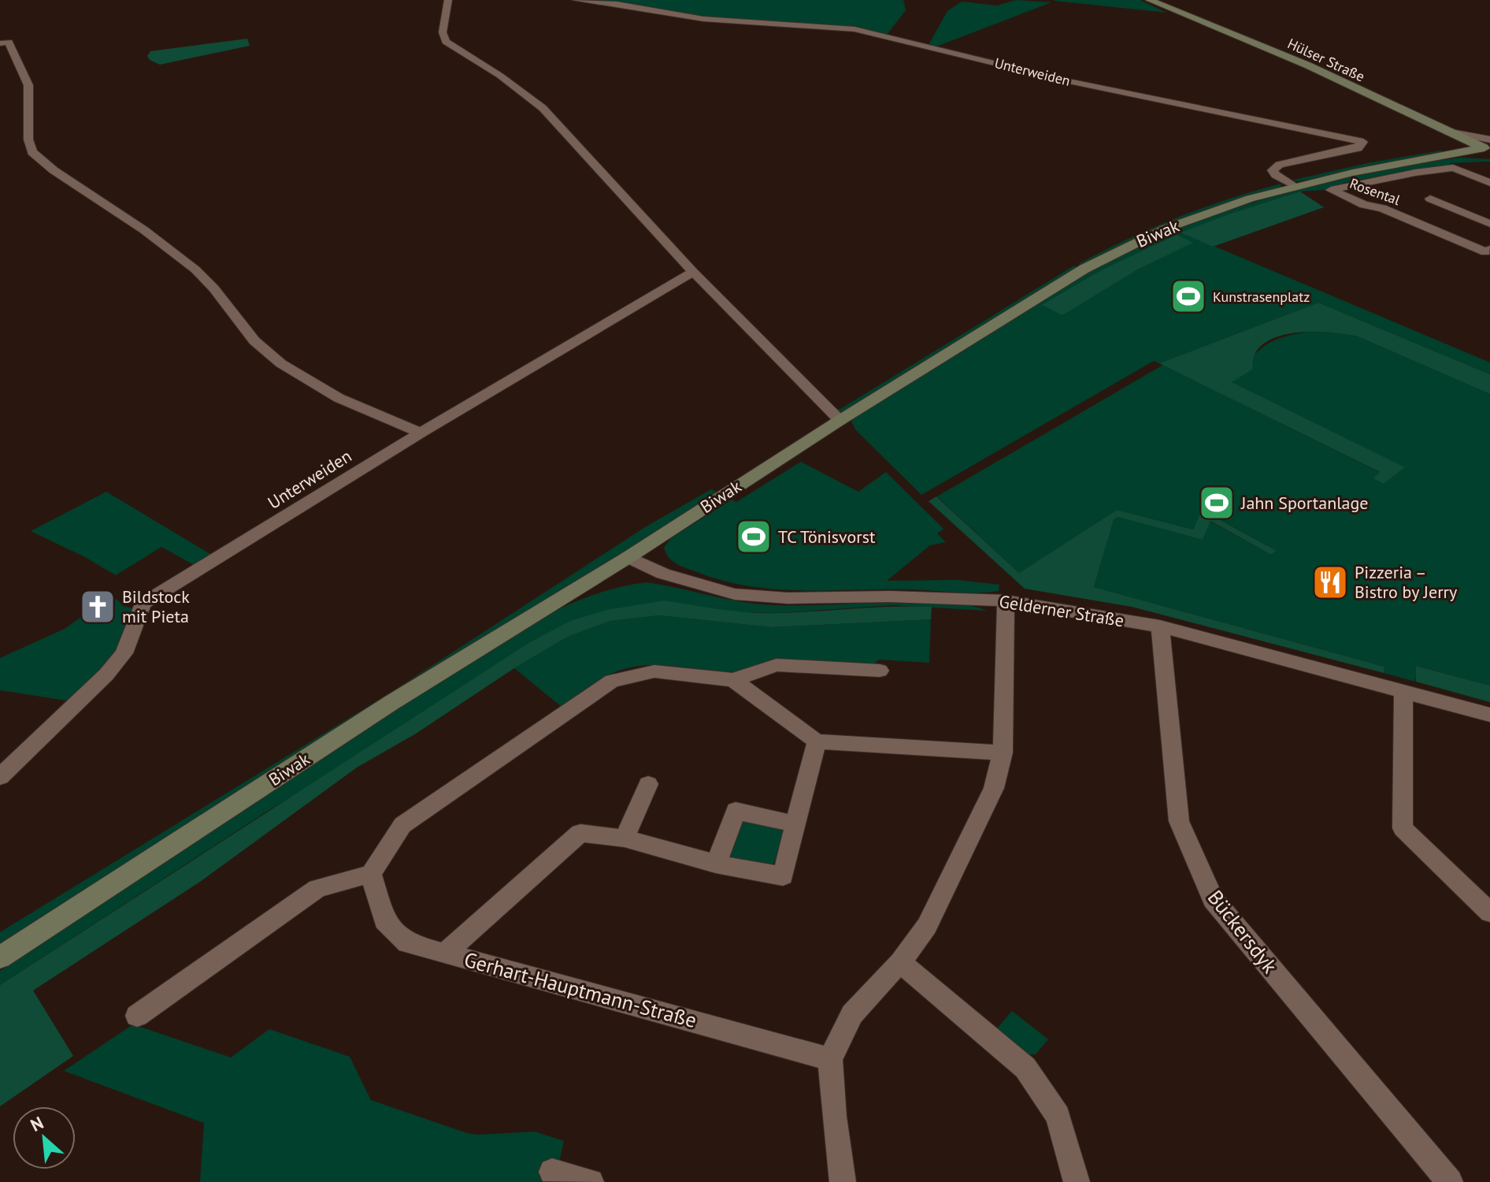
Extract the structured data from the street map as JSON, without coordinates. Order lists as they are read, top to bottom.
{
  "streets": {
    "street": [
      "Hülser Straße",
      "Unterweiden",
      "Rosental",
      "Biwak",
      "Gelderner Straße",
      "Bückersdyk",
      "Gerhart-Hauptmann-Straße"
    ]
  },
  "crossings": [
    ["Hülser Straße", "Biwak"],
    ["Unterweiden", "Biwak"],
    ["Biwak", "Gelderner Straße"],
    ["Gelderner Straße", "Bückersdyk"]
  ],
  "places": {
    "sports": ["Kunstrasenplatz", "Jahn Sportanlage", "TC Tönisvorst"],
    "restaurant": ["Pizzeria – Bistro by Jerry"],
    "church": ["Bildstock mit Pieta"]
  },
  "north": "top left"
}
